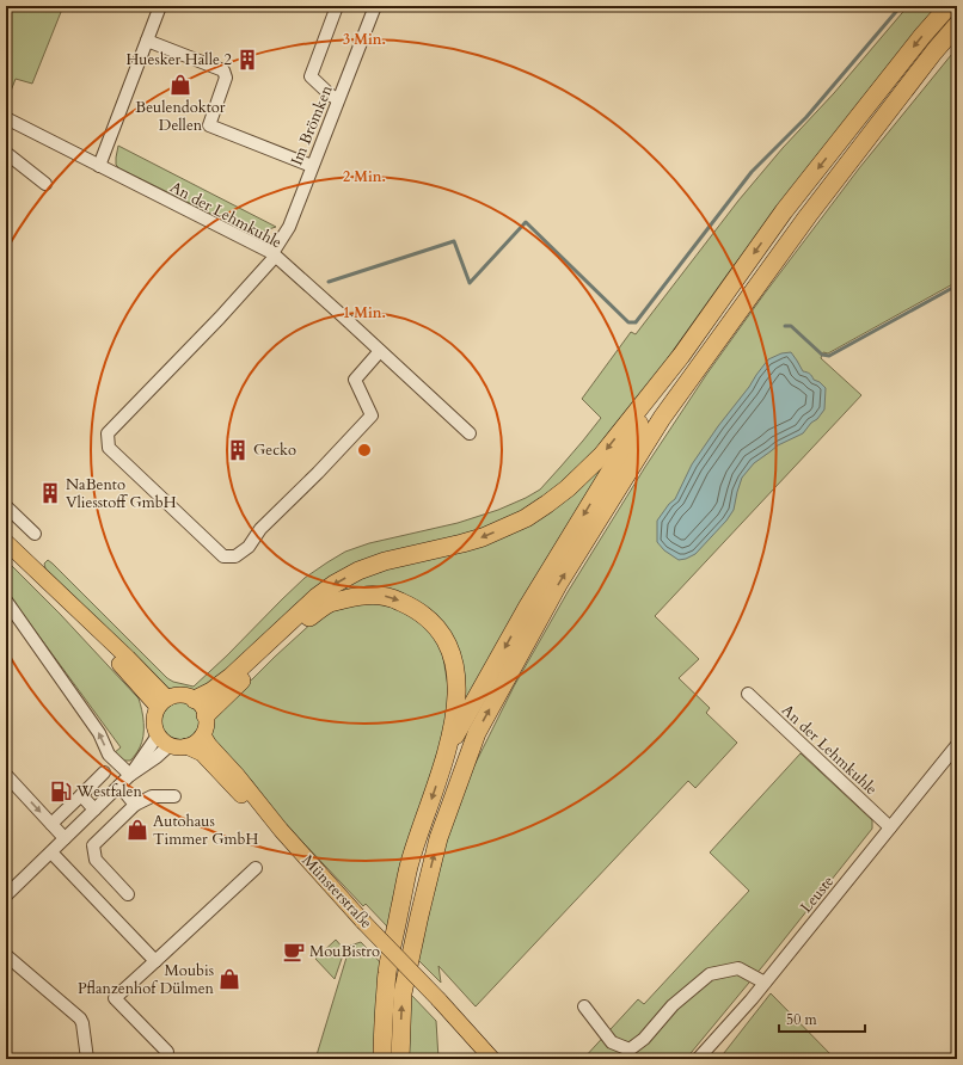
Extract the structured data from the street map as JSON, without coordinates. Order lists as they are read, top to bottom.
{
  "streets": {
    "main road": ["Münsterstraße"],
    "street": ["Im Brömken", "An der Lehmkuhle", "Leuste"]
  },
  "crossings": [
    ["Im Brömken", "An der Lehmkuhle"],
    ["An der Lehmkuhle", "Leuste"]
  ],
  "places": {
    "building": ["Huesker Halle 2", "Gecko", "NaBento Vliesstoff GmbH"],
    "shop": ["Beulendoktor Dellen", "Autohaus Timmer GmbH", "Moubis Pflanzenhof Dülmen"],
    "fuel station": ["Westfalen"],
    "cafe": ["MouBistro"]
  },
  "scale_bar": "50 m",
  "rings": ["3 Min.", "2 Min.", "1 Min."]
}
